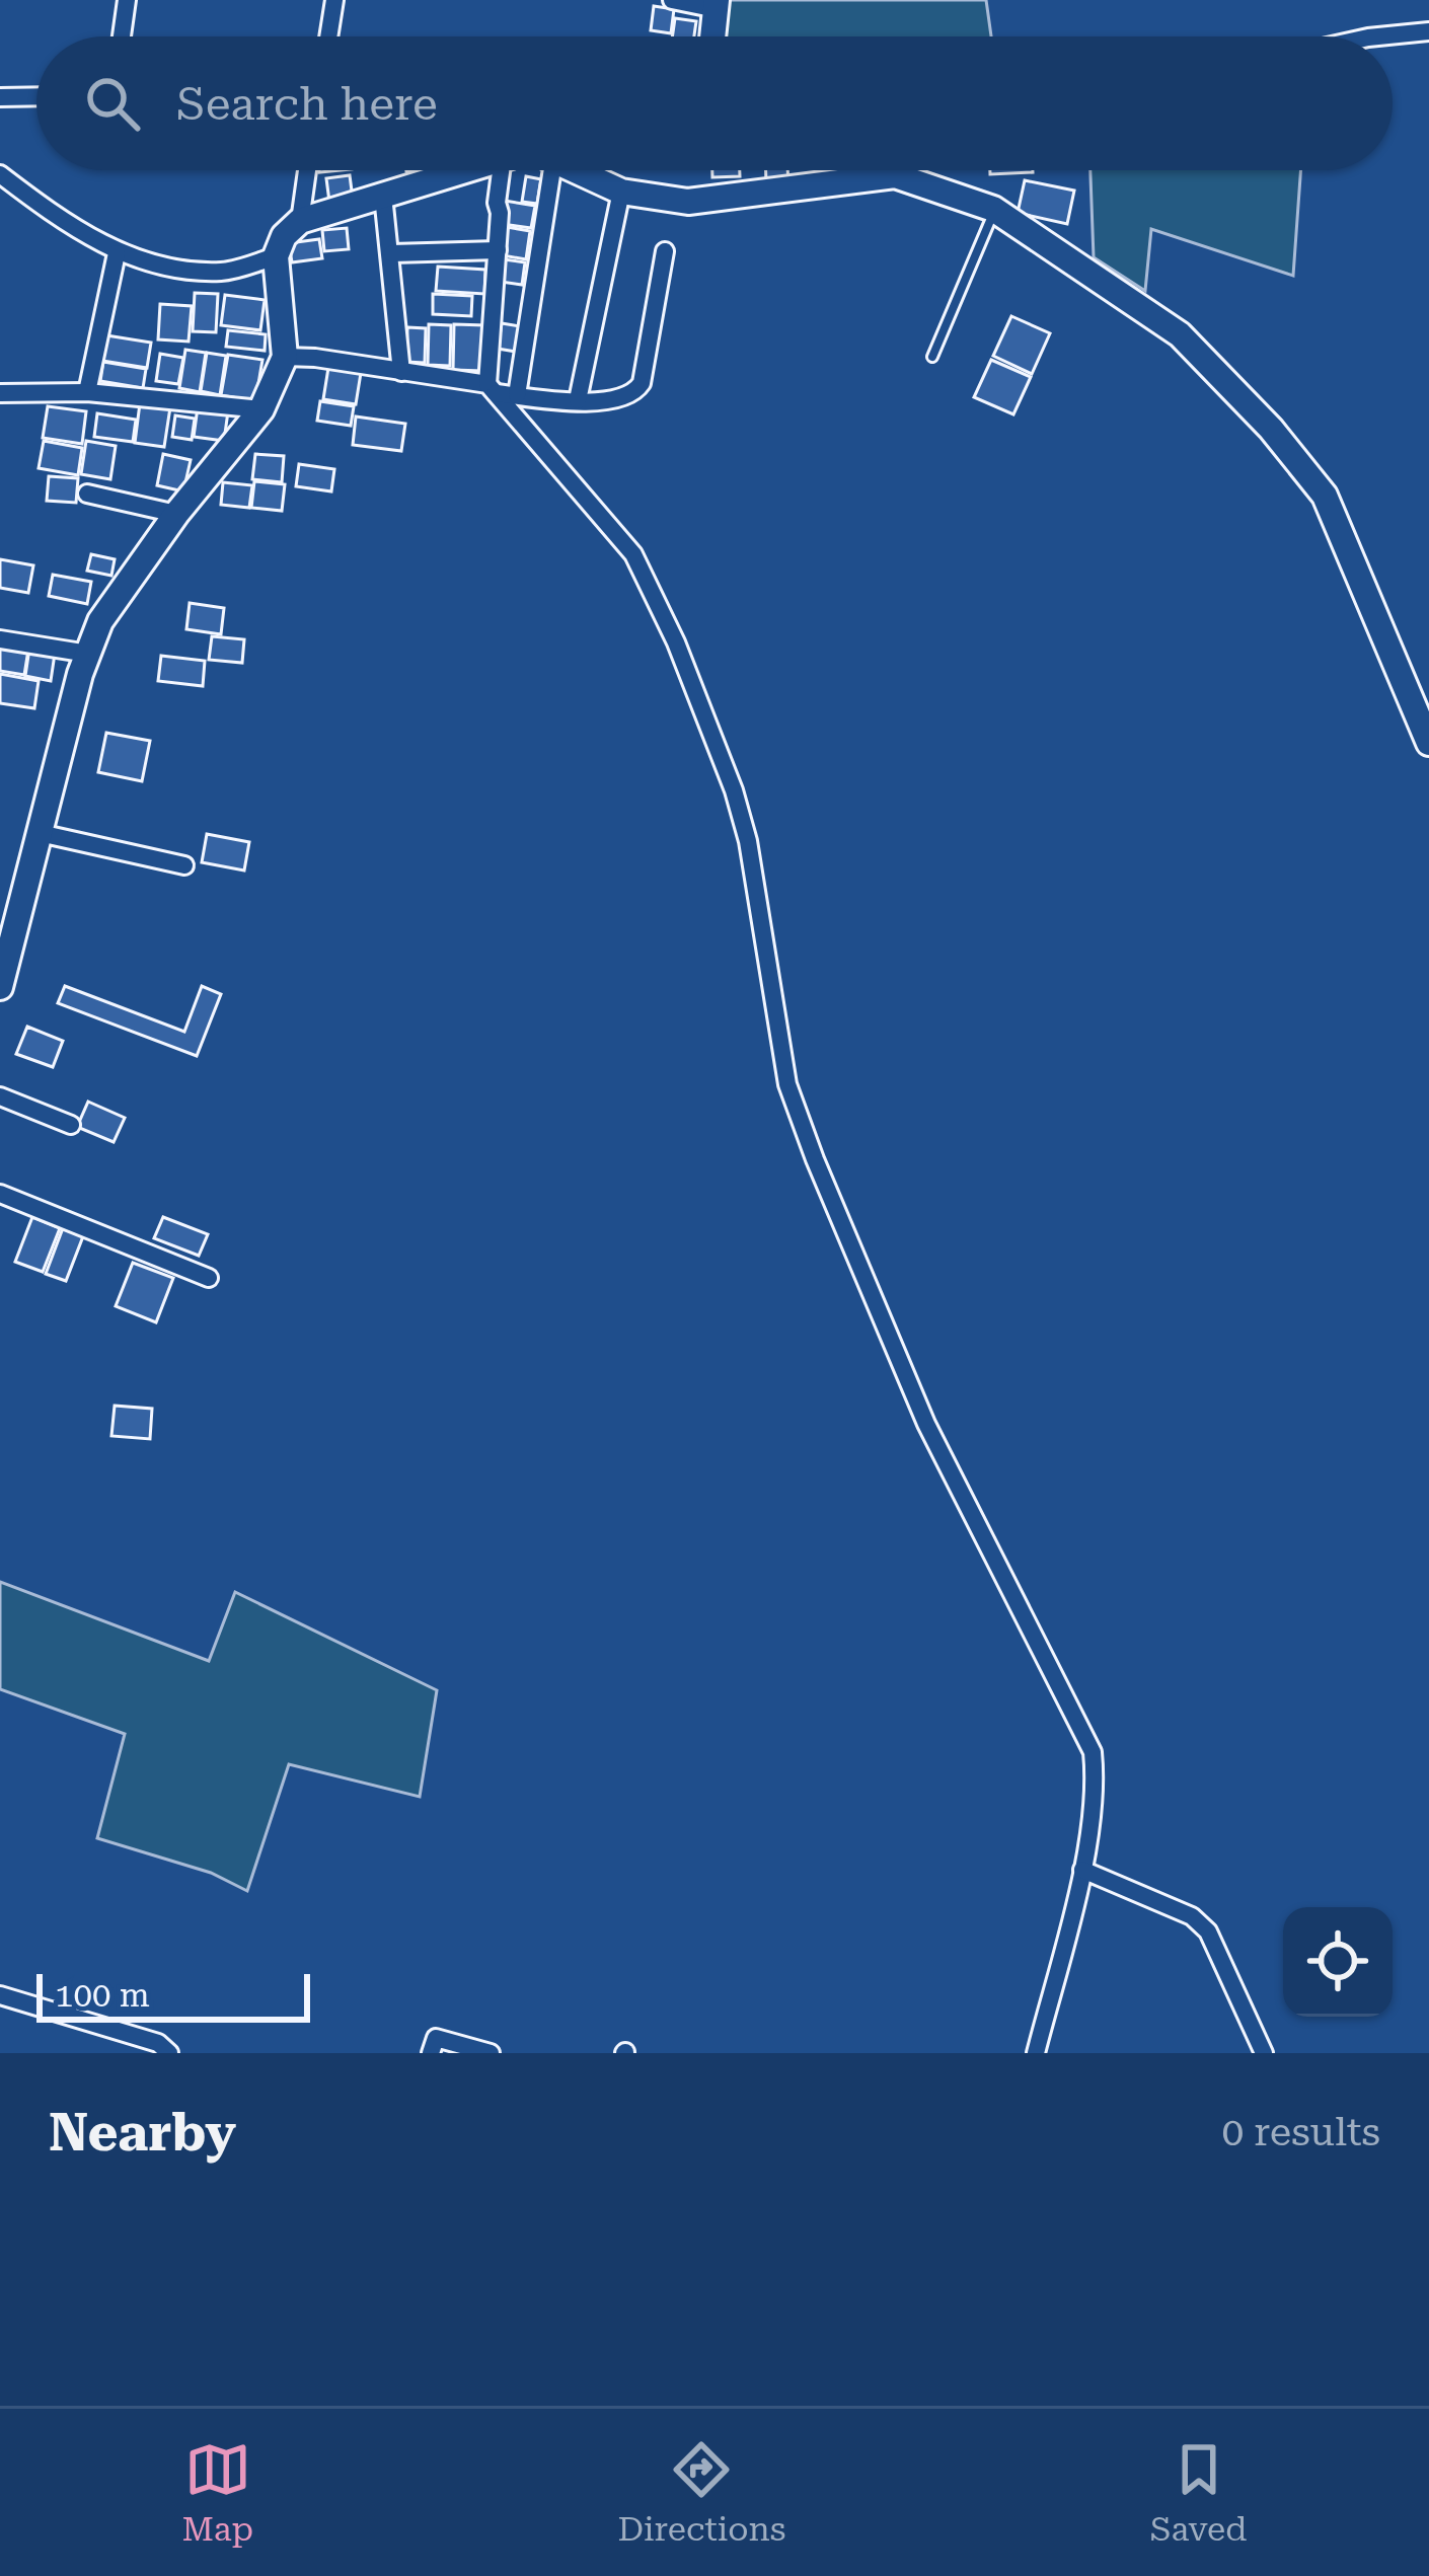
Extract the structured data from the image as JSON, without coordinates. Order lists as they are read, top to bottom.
{
  "scale_bar": "100 m",
  "page": {
    "search": "Search here",
    "scale": "100 m",
    "heading": ["Nearby", "0 results"],
    "nav": ["Map", "Directions", "Saved"]
  }
}
